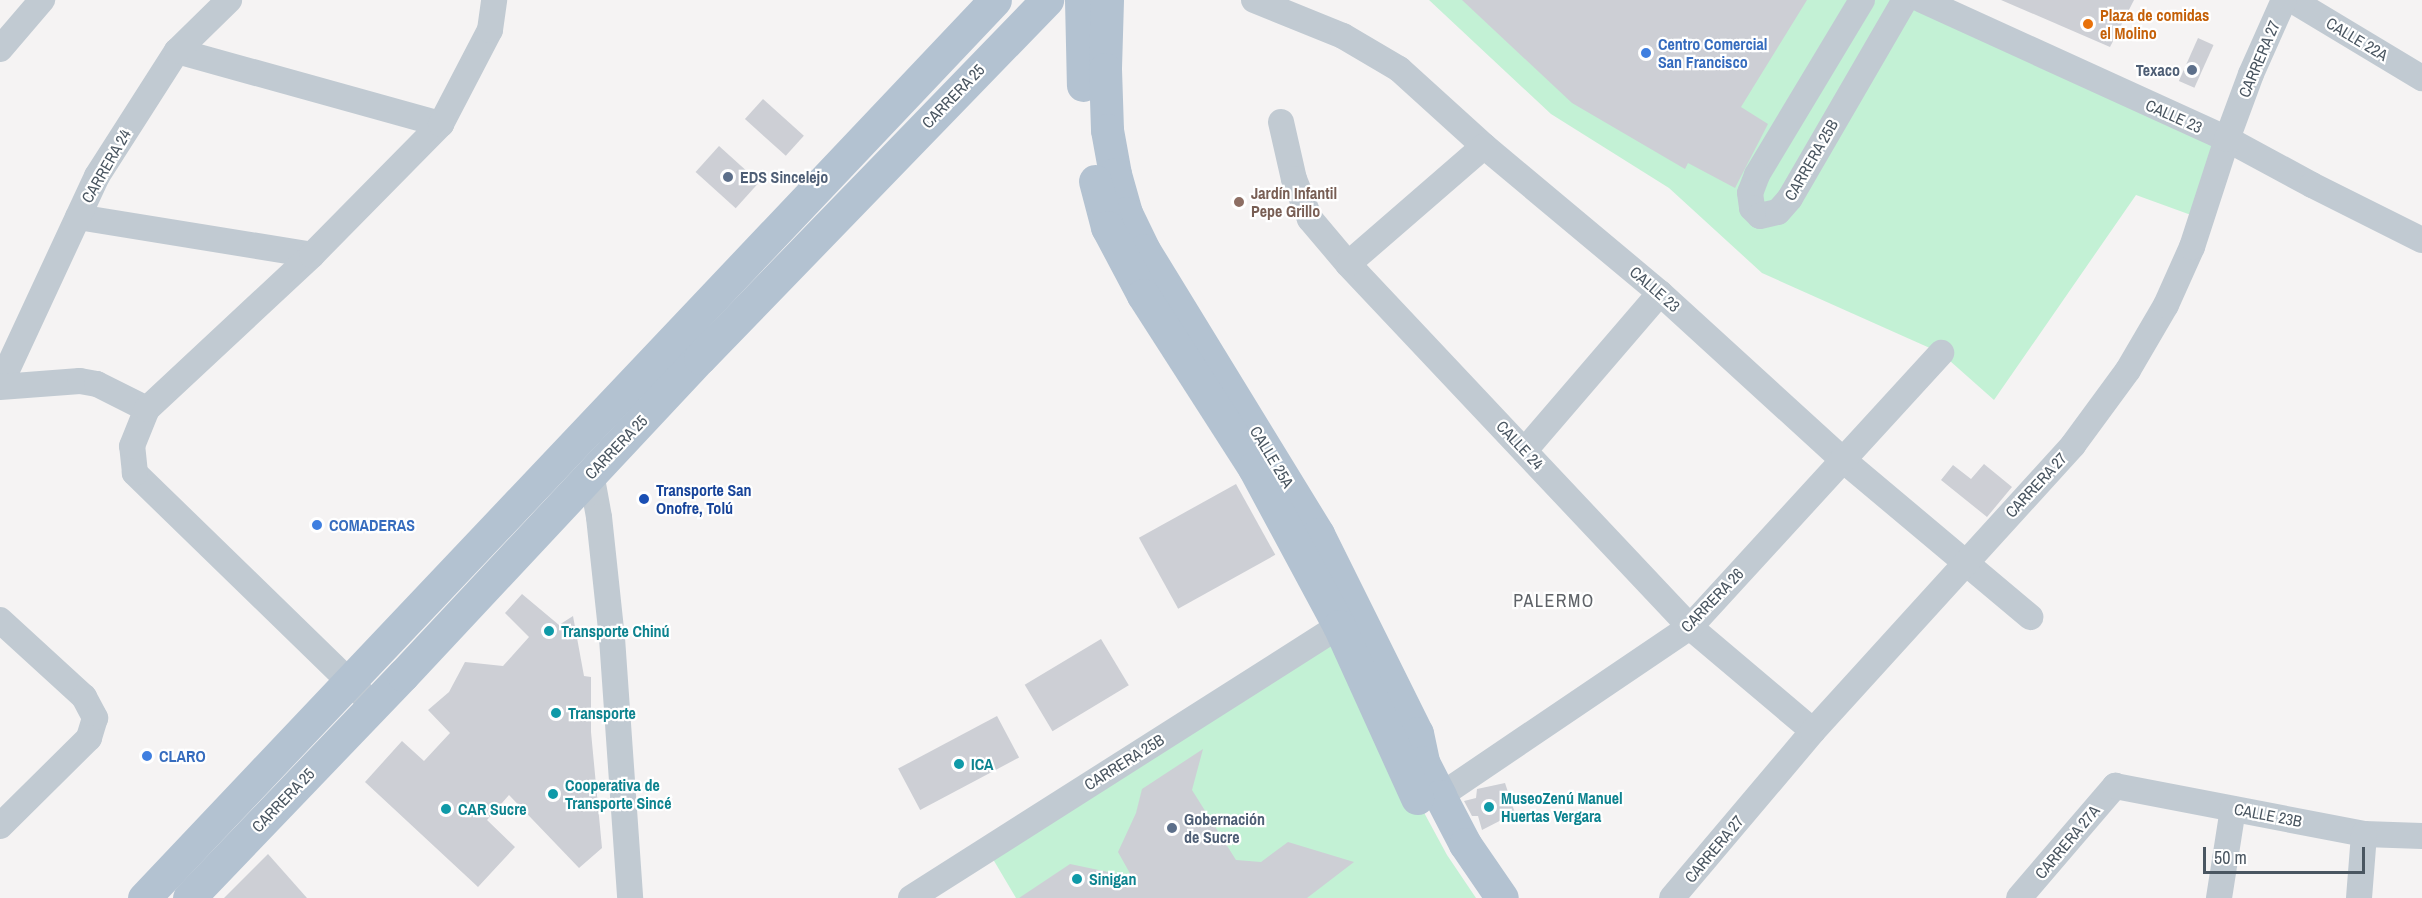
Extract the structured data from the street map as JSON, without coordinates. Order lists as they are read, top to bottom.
{
  "streets": {
    "main road": ["CARRERA 25", "CALLE 25A"],
    "street": [
      "CALLE 22A",
      "CARRERA 27",
      "CALLE 23",
      "CARRERA 25B",
      "CARRERA 24",
      "CALLE 24",
      "CARRERA 26",
      "CALLE 23B",
      "CARRERA 27A"
    ]
  },
  "crossings": [
    ["CARRERA 27", "CALLE 23"],
    ["CARRERA 27", "CALLE 24"],
    ["CALLE 23", "CARRERA 26"],
    ["CARRERA 25B", "CALLE 25A"],
    ["CALLE 24", "CARRERA 26"],
    ["CALLE 25A", "CARRERA 26"],
    ["CALLE 23B", "CARRERA 27A"]
  ],
  "districts": ["PALERMO"],
  "places": [
    "Plaza de comidas el Molino",
    "Centro Comercial San Francisco",
    "Texaco",
    "EDS Sincelejo",
    "Jardín Infantil Pepe Grillo",
    "Transporte San Onofre, Tolú",
    "COMADERAS",
    "Transporte Chinú",
    "Transporte",
    "CLARO",
    "ICA",
    "Cooperativa de Transporte Sincé",
    "MuseoZenú Manuel Huertas Vergara",
    "CAR Sucre",
    "Gobernación de Sucre",
    "Sinigan"
  ],
  "scale_bar": "50 m"
}
